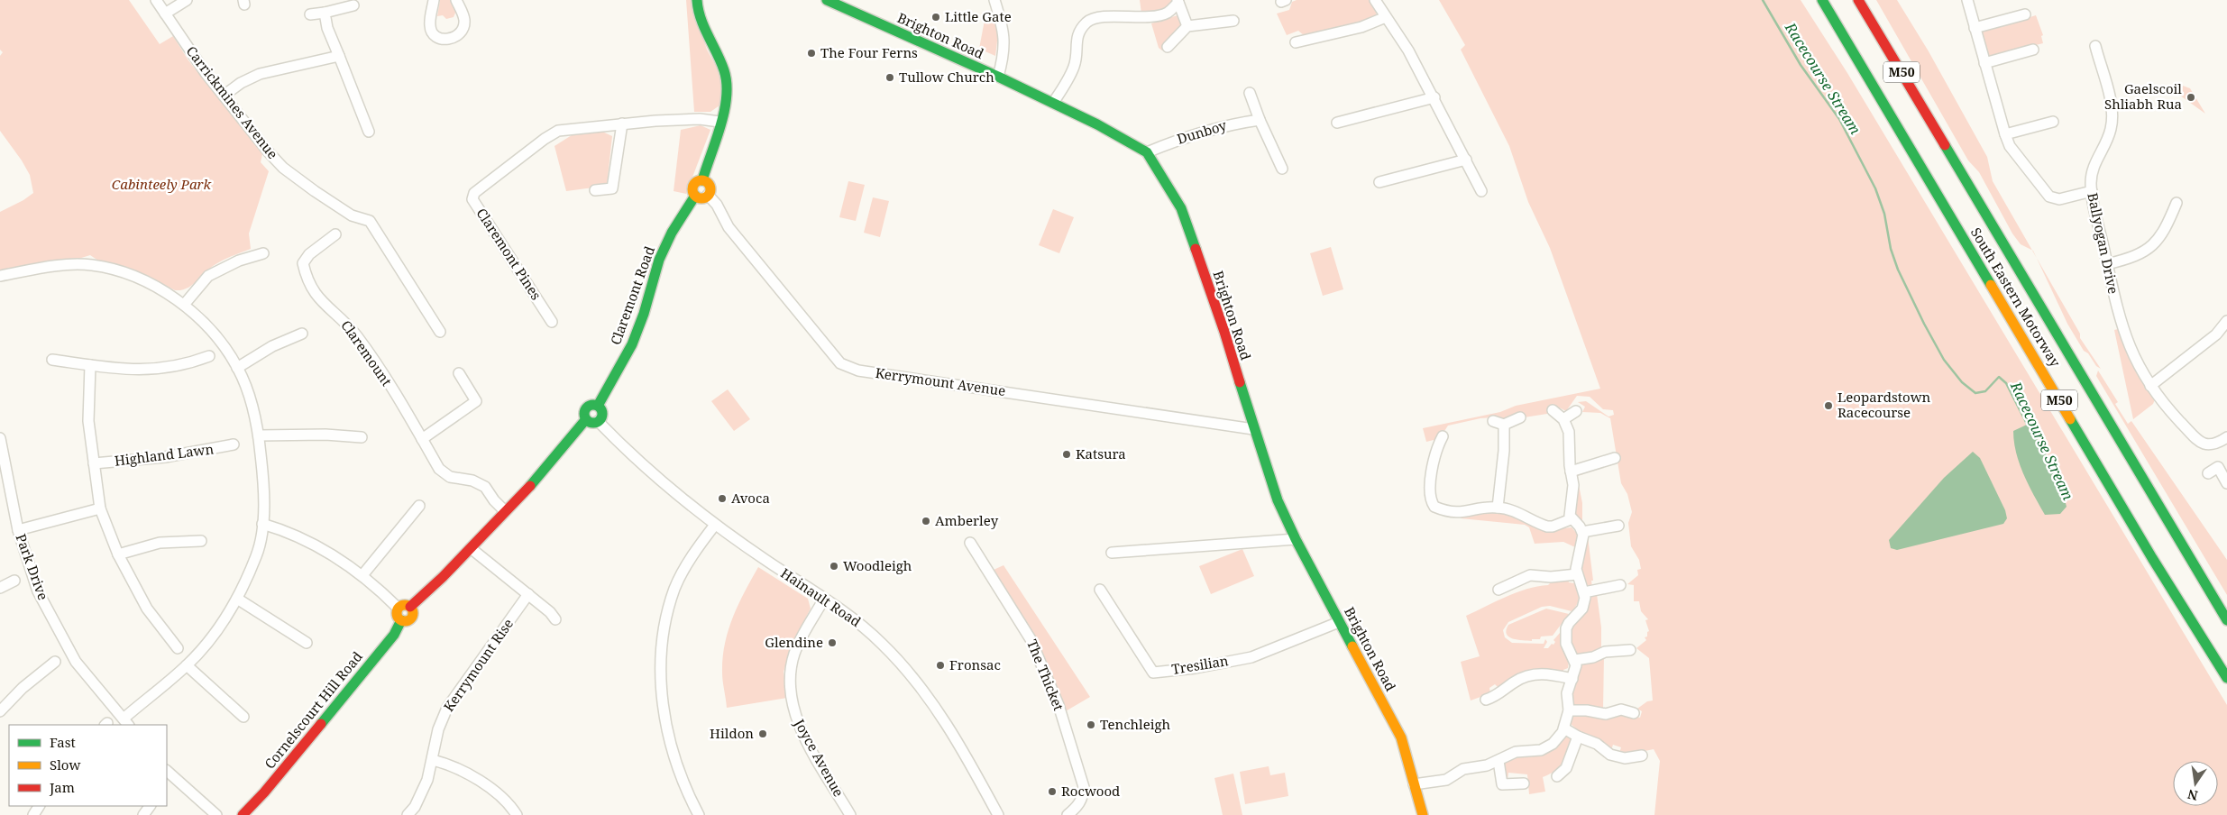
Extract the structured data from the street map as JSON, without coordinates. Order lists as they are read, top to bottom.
{
  "streets": {
    "main road": [
      "Brighton Road",
      "M50",
      "Claremont Road",
      "South Eastern Motorway",
      "Cornelscourt Hill Road"
    ],
    "street": [
      "Carrickmines Avenue",
      "Dunboy",
      "Ballyogan Drive",
      "Claremont Pines",
      "Claremount",
      "Kerrymount Avenue",
      "Highland Lawn",
      "Park Drive",
      "Hainault Road",
      "Kerrymount Rise",
      "Tresilian",
      "The Thicket",
      "Joyce Avenue"
    ]
  },
  "crossings": [
    ["Brighton Road", "Dunboy"],
    ["Brighton Road", "Kerrymount Avenue"],
    ["Brighton Road", "Tresilian"],
    ["Claremont Road", "Kerrymount Avenue"],
    ["Claremont Road", "Hainault Road"],
    ["Hainault Road", "Joyce Avenue"]
  ],
  "water": ["Racecourse Stream"],
  "parks": ["Cabinteely Park"],
  "places": [
    "Little Gate",
    "The Four Ferns",
    "Tullow Church",
    "Gaelscoil Shliabh Rua",
    "Leopardstown Racecourse",
    "Katsura",
    "Avoca",
    "Amberley",
    "Woodleigh",
    "Glendine",
    "Fronsac",
    "Tenchleigh",
    "Hildon",
    "Rocwood"
  ],
  "legend": ["Fast", "Slow", "Jam"],
  "north": "bottom"
}
